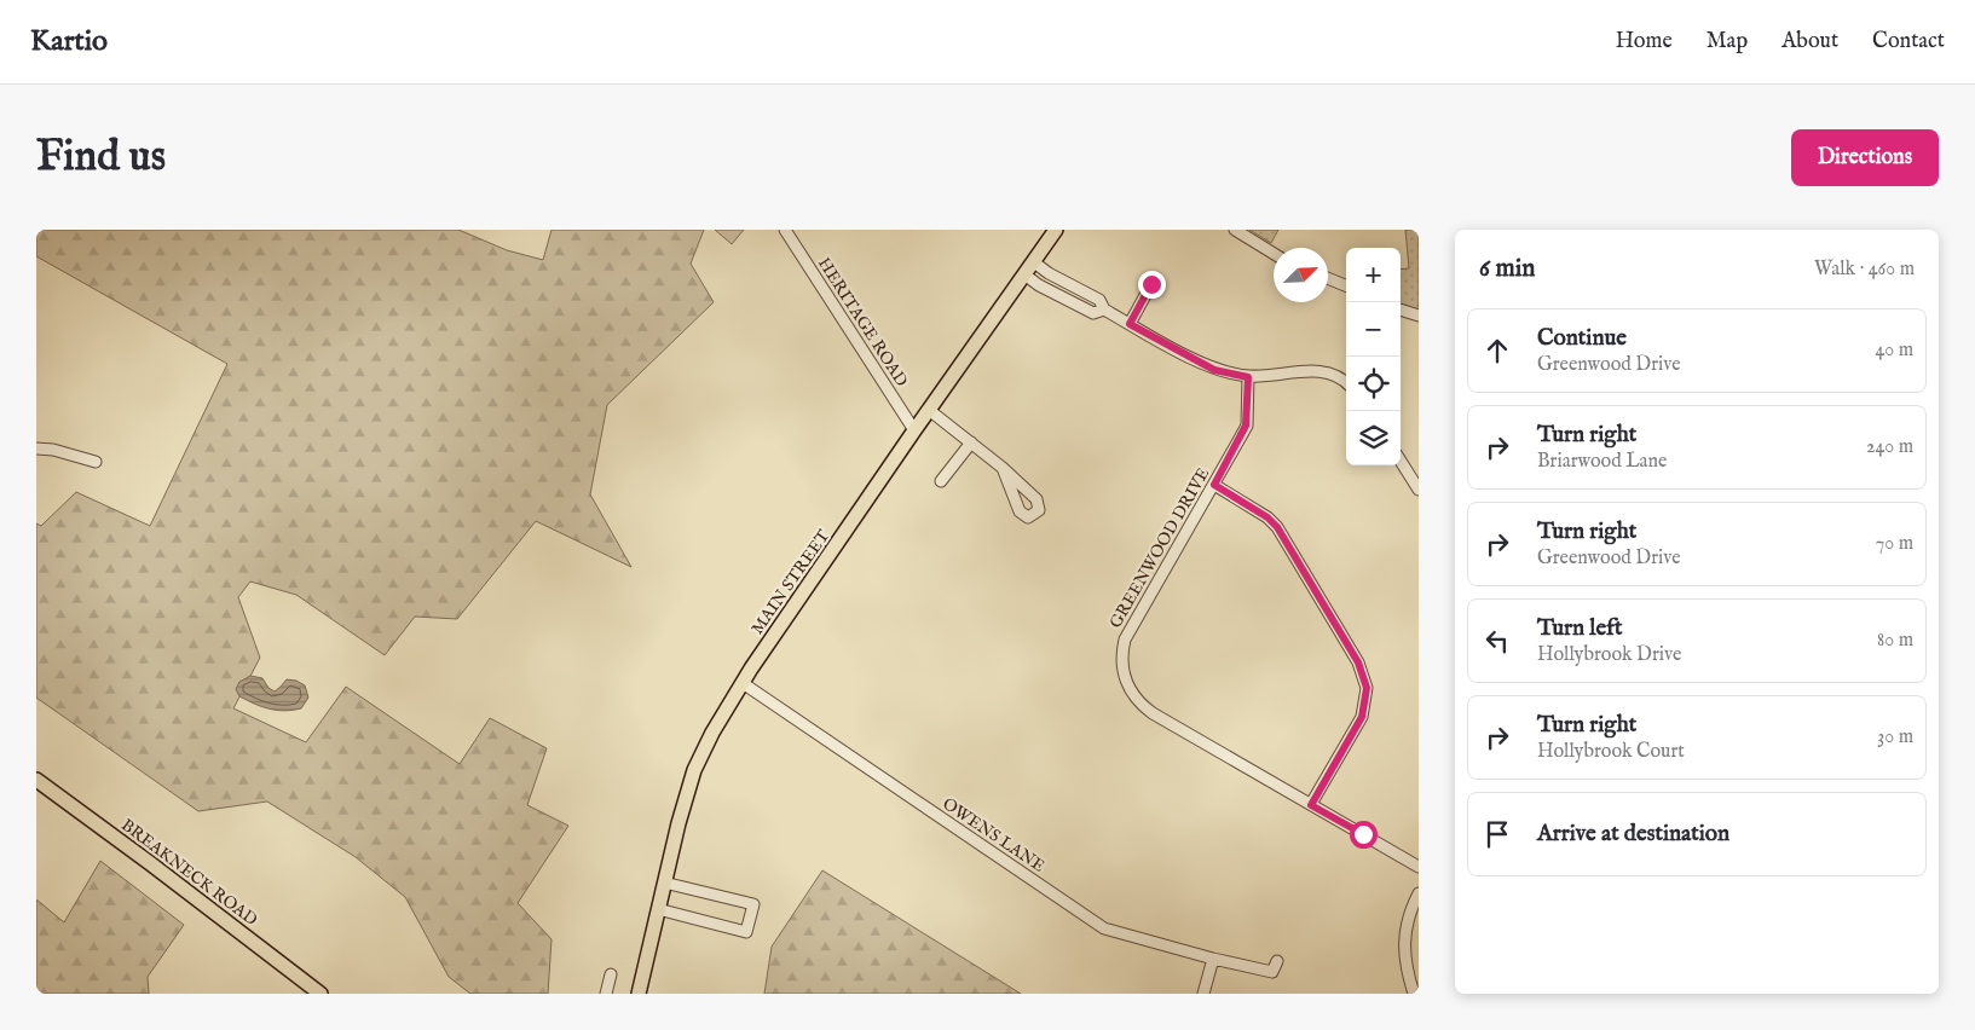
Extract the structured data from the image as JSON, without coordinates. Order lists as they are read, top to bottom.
{
  "streets": {
    "main road": ["MAIN STREET", "BREAKNECK ROAD"],
    "street": ["HERITAGE ROAD", "GREENWOOD DRIVE", "OWENS LANE"]
  },
  "crossings": [
    ["HERITAGE ROAD", "MAIN STREET"],
    ["MAIN STREET", "OWENS LANE"]
  ],
  "north": "top right",
  "page": {
    "header": "Kartio",
    "nav": [
      "Home",
      "Map",
      "About",
      "Contact"
    ],
    "buttons": "Directions",
    "title": "Find us",
    "heading": ["6 min", "Walk · 460 m"],
    "map_buttons": ["+", "−"],
    "list": [
      ["Continue", "Greenwood Drive", "40 m"],
      ["Turn right", "Briarwood Lane", "240 m"],
      ["Turn right", "Greenwood Drive", "70 m"],
      ["Turn left", "Hollybrook Drive", "80 m"],
      ["Turn right", "Hollybrook Court", "30 m"],
      "Arrive at destination"
    ]
  }
}
